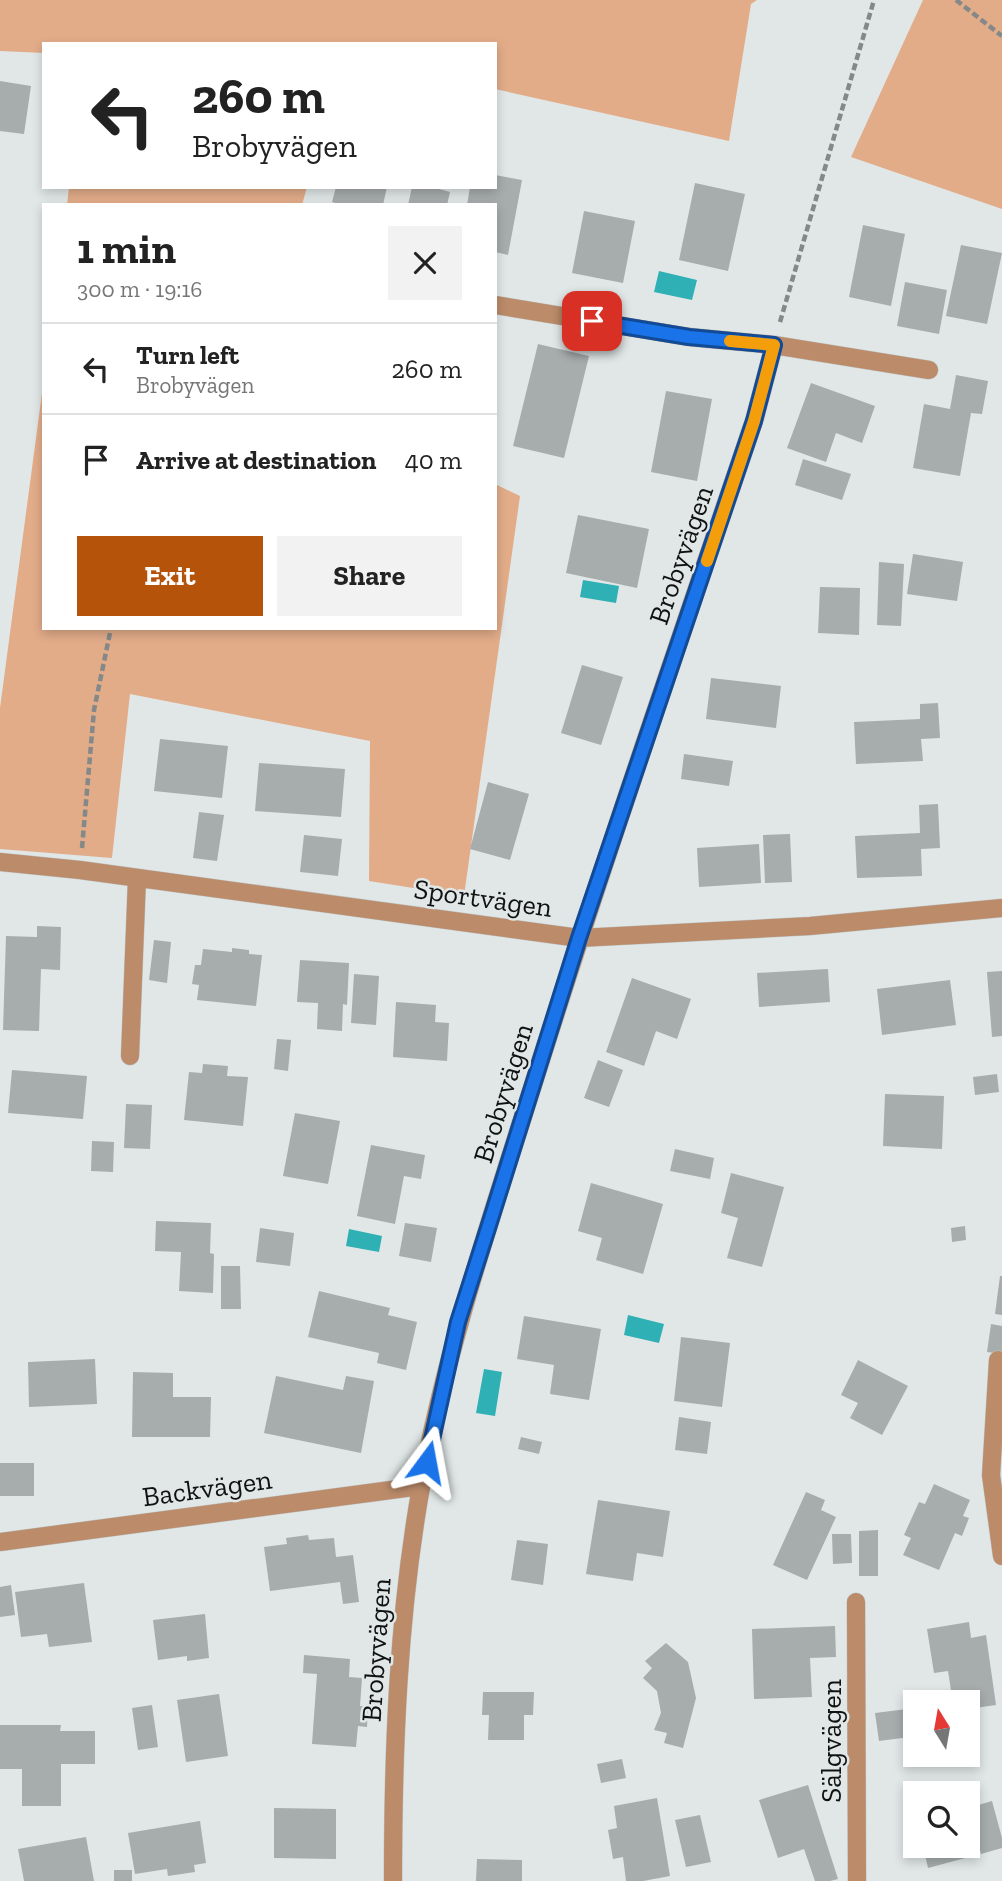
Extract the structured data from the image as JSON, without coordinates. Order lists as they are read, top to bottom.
{
  "streets": {
    "street": [
      "Brobyvägen",
      "Sportvägen",
      "Backvägen",
      "Sälgvägen"
    ]
  },
  "crossings": [
    ["Brobyvägen", "Sportvägen"],
    ["Brobyvägen", "Backvägen"]
  ],
  "north": "top",
  "page": {
    "turn": ["260 m", "Brobyvägen"],
    "heading": ["1 min", "300 m · 19:16"],
    "list": [
      {
        "name": "Turn left",
        "note": "Brobyvägen",
        "value": "260 m"
      },
      {
        "name": "Arrive at destination",
        "value": "40 m"
      }
    ],
    "buttons": ["Exit", "Share"]
  }
}
